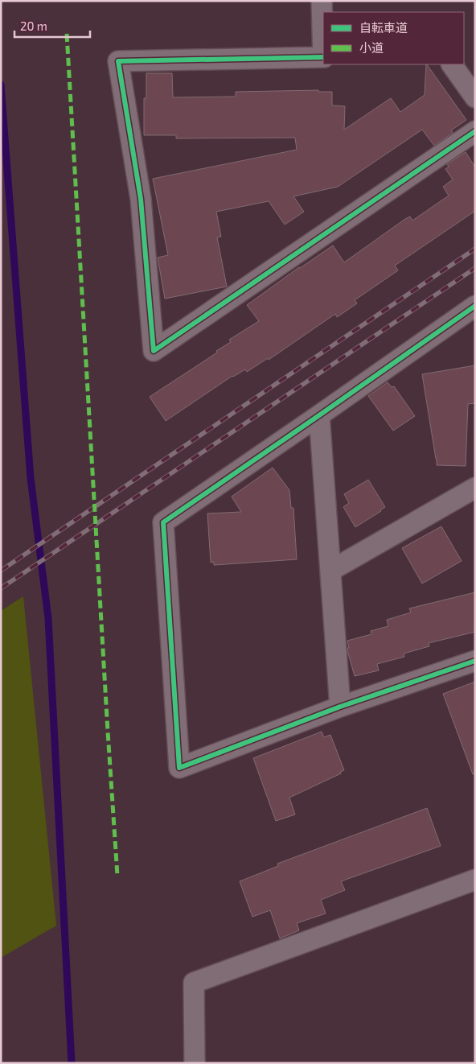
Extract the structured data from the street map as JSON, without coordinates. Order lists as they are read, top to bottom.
{
  "legend": ["自転車道", "小道"],
  "scale_bar": "20 m"
}
